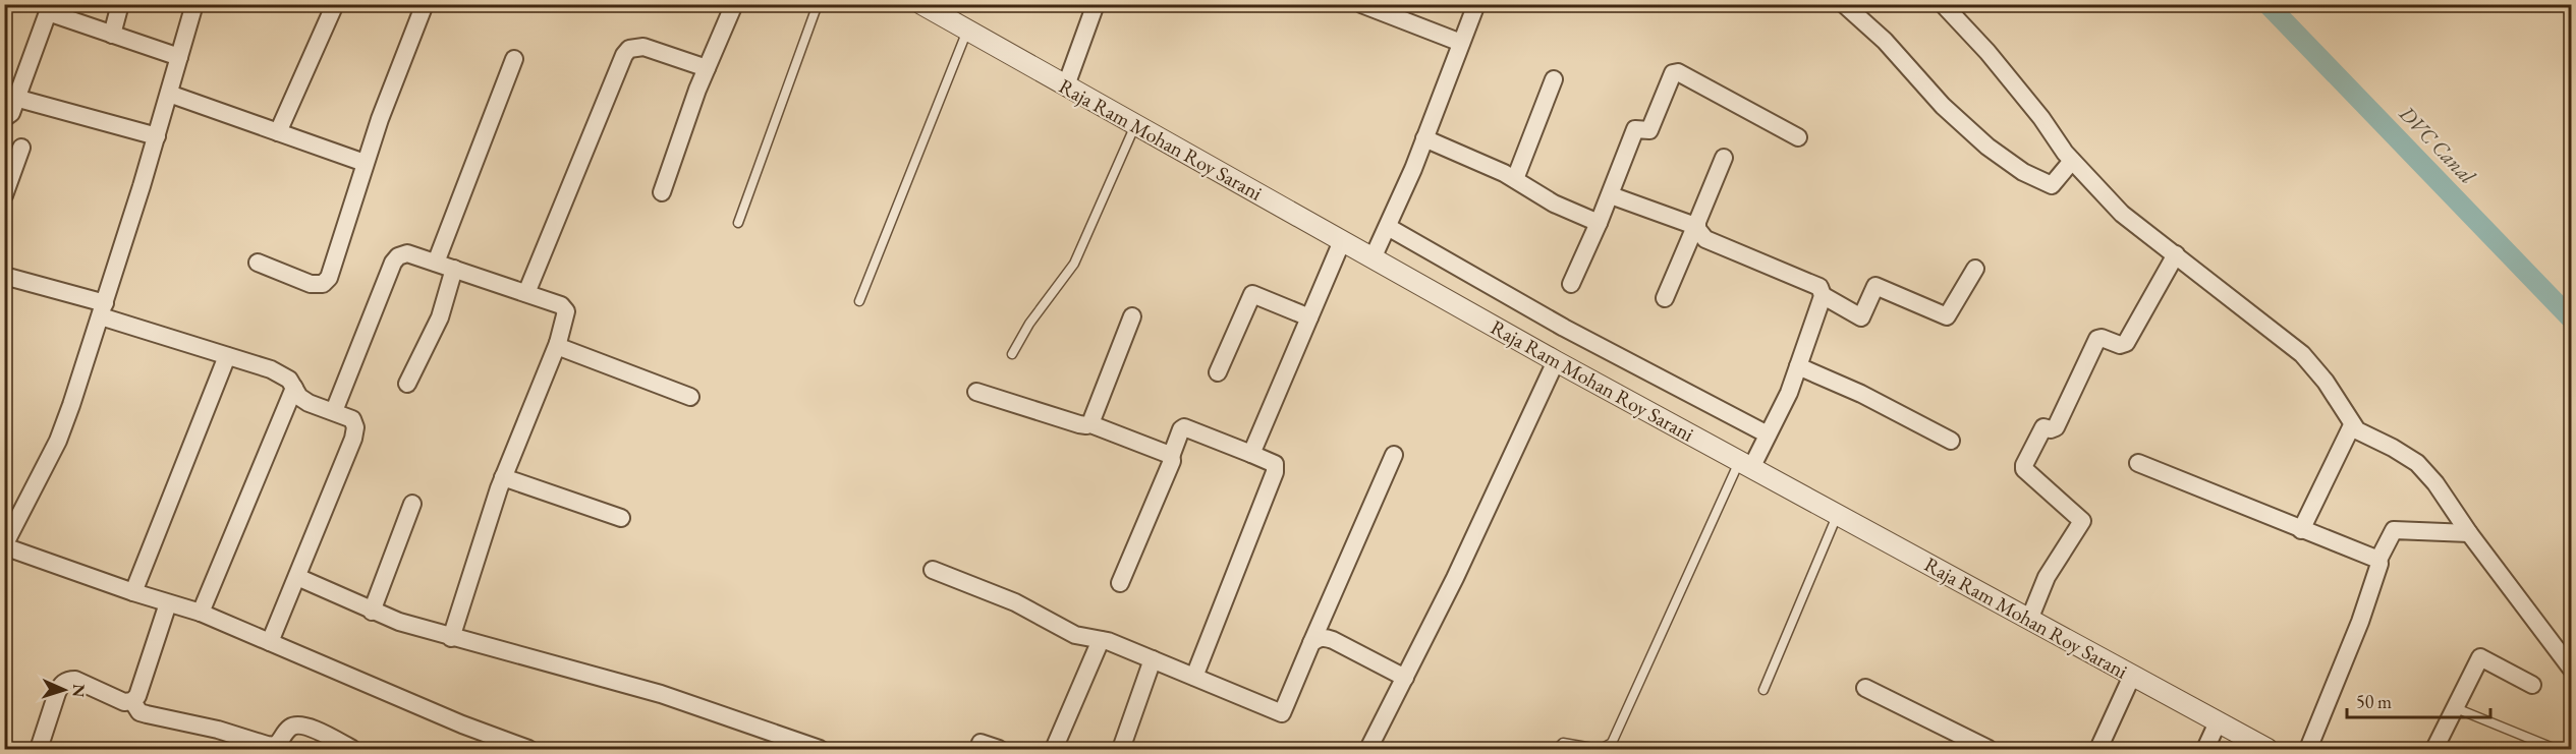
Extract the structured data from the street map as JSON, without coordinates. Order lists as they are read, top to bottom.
{
  "streets": {
    "street": ["Raja Ram Mohan Roy Sarani"]
  },
  "water": ["DVC Canal"],
  "scale_bar": "50 m",
  "north": "right"
}
